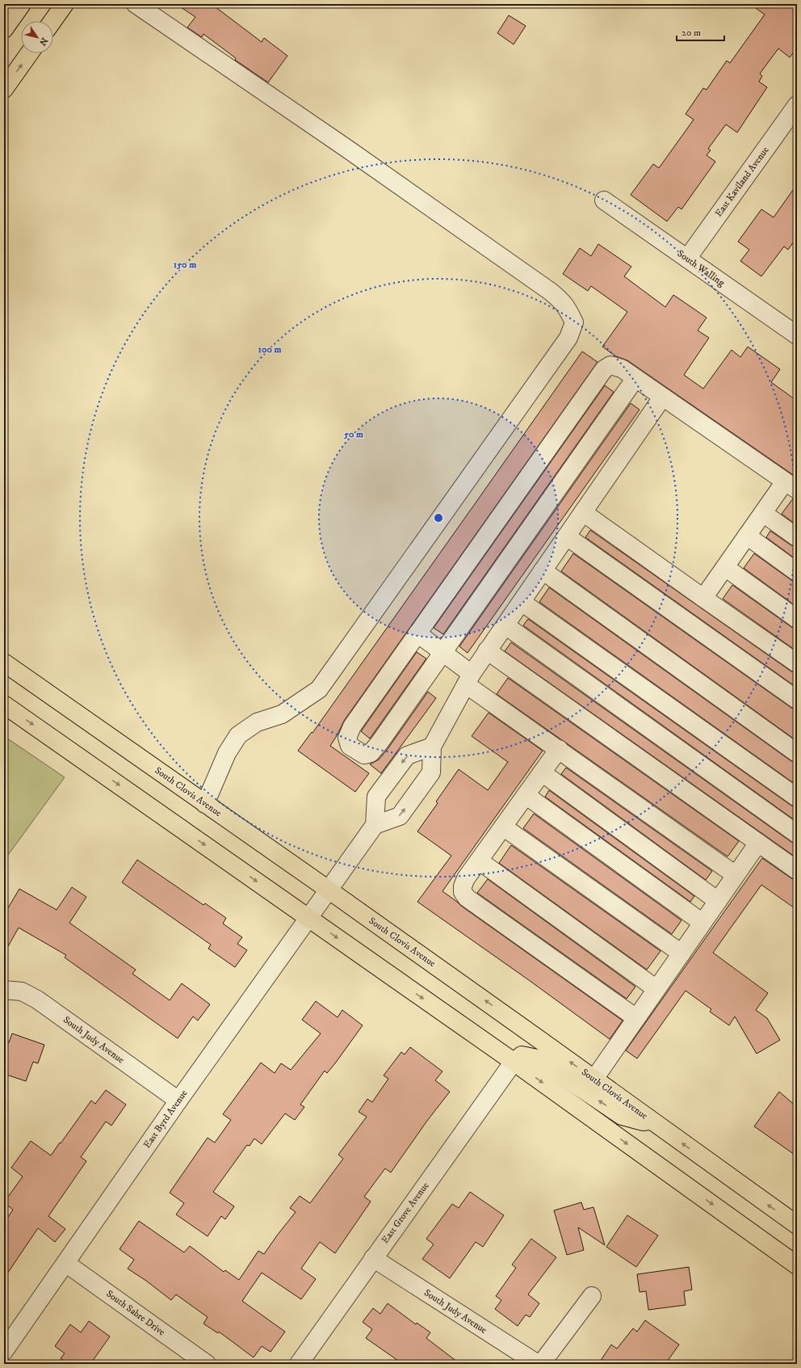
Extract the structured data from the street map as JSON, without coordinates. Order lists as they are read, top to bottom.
{
  "streets": {
    "main road": ["South Clovis Avenue"],
    "street": [
      "East Kaviland Avenue",
      "South Walling",
      "South Judy Avenue",
      "East Byrd Avenue",
      "East Grove Avenue",
      "South Sabre Drive"
    ]
  },
  "crossings": [
    ["East Kaviland Avenue", "South Walling"],
    ["South Clovis Avenue", "East Byrd Avenue"],
    ["South Judy Avenue", "East Byrd Avenue"],
    ["South Judy Avenue", "East Grove Avenue"],
    ["East Byrd Avenue", "South Sabre Drive"]
  ],
  "scale_bar": "20 m",
  "north": "bottom right",
  "rings": ["150 m", "100 m", "50 m"]
}
